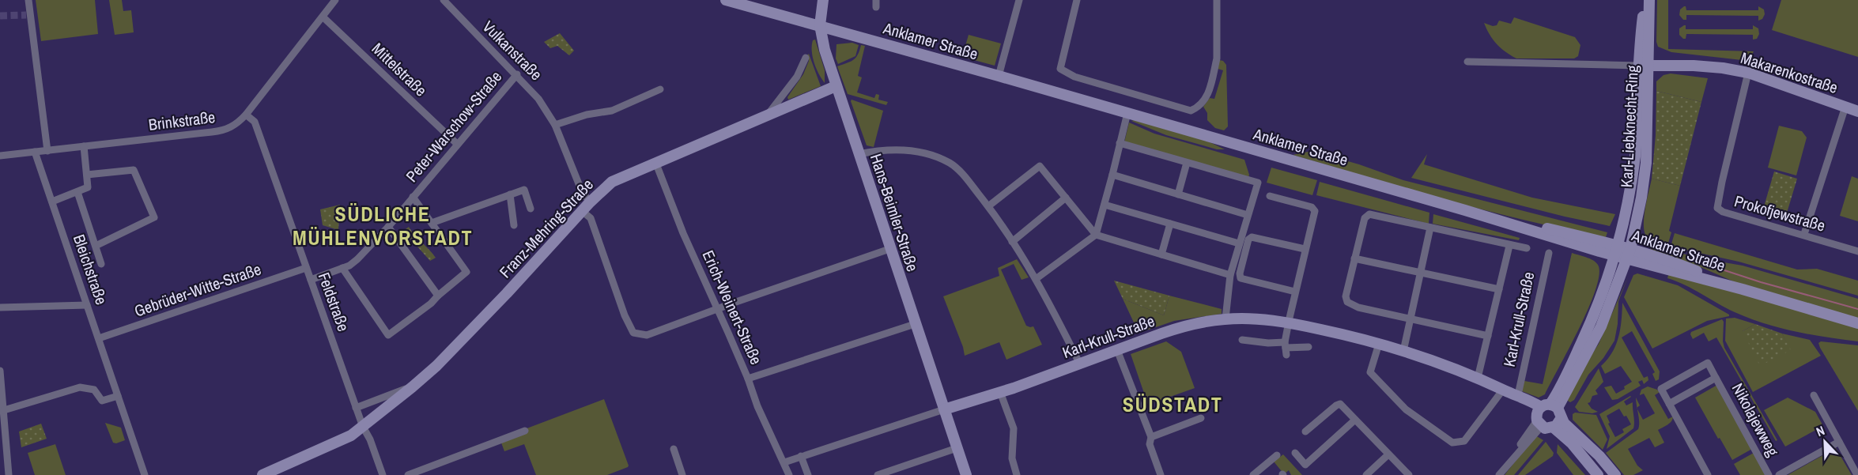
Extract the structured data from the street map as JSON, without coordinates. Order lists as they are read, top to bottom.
{
  "streets": {
    "street": [
      "Anklamer Straße",
      "Vulkanstraße",
      "Mittelstraße",
      "Makarenkostraße",
      "Brinkstraße",
      "Peter-Warschow-Straße",
      "Karl-Liebknecht-Ring",
      "Hans-Beimler-Straße",
      "Prokofjewstraße",
      "Franz-Mehring-Straße",
      "Bleichstraße",
      "Gebrüder-Witte-Straße",
      "Feldstraße",
      "Erich-Weinert-Straße",
      "Karl-Krull-Straße",
      "Nikolajewweg"
    ]
  },
  "crossings": [
    ["Anklamer Straße", "Karl-Liebknecht-Ring"],
    ["Anklamer Straße", "Hans-Beimler-Straße"],
    ["Vulkanstraße", "Peter-Warschow-Straße"],
    ["Vulkanstraße", "Franz-Mehring-Straße"],
    ["Mittelstraße", "Brinkstraße"],
    ["Mittelstraße", "Peter-Warschow-Straße"],
    ["Makarenkostraße", "Karl-Liebknecht-Ring"],
    ["Makarenkostraße", "Prokofjewstraße"],
    ["Brinkstraße", "Bleichstraße"],
    ["Brinkstraße", "Feldstraße"],
    ["Peter-Warschow-Straße", "Feldstraße"],
    ["Karl-Liebknecht-Ring", "Karl-Krull-Straße"],
    ["Hans-Beimler-Straße", "Franz-Mehring-Straße"],
    ["Hans-Beimler-Straße", "Karl-Krull-Straße"],
    ["Franz-Mehring-Straße", "Feldstraße"],
    ["Franz-Mehring-Straße", "Erich-Weinert-Straße"],
    ["Bleichstraße", "Gebrüder-Witte-Straße"],
    ["Gebrüder-Witte-Straße", "Feldstraße"]
  ],
  "districts": ["SÜDLICHE MÜHLENVORSTADT", "SÜDSTADT"],
  "north": "top left"
}
